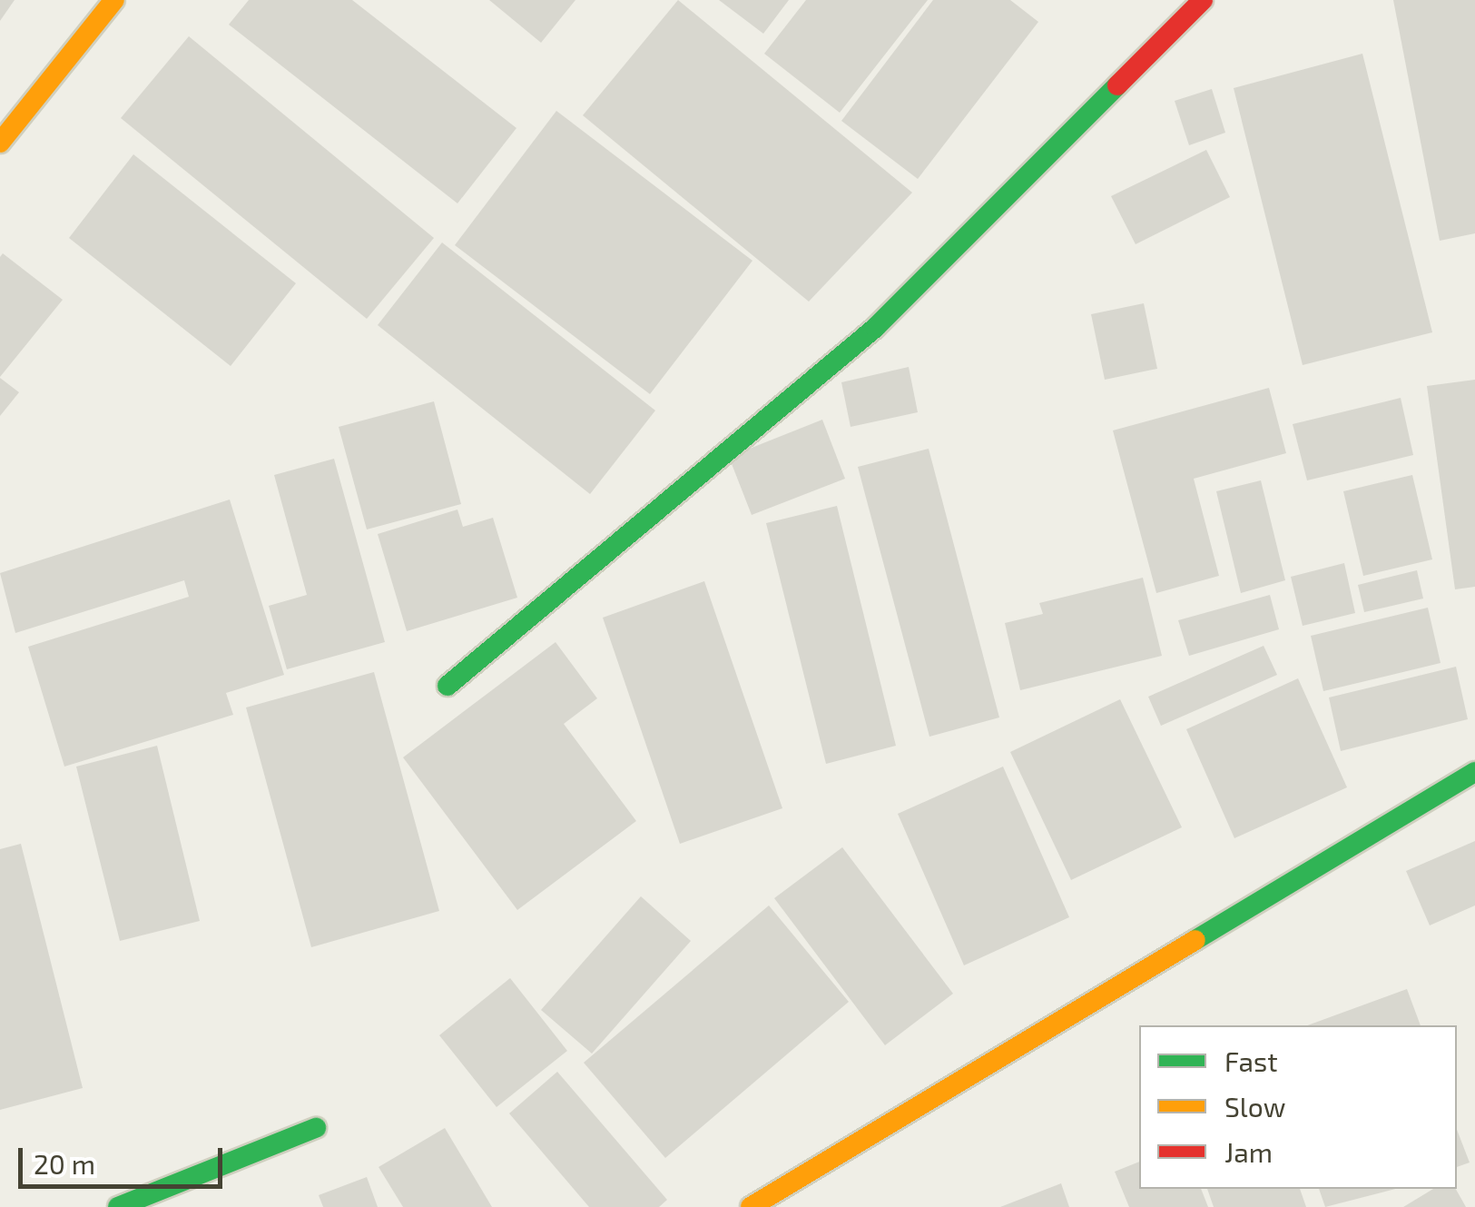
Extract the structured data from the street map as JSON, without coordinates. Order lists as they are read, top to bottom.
{
  "legend": ["Fast", "Slow", "Jam"],
  "scale_bar": "20 m"
}
